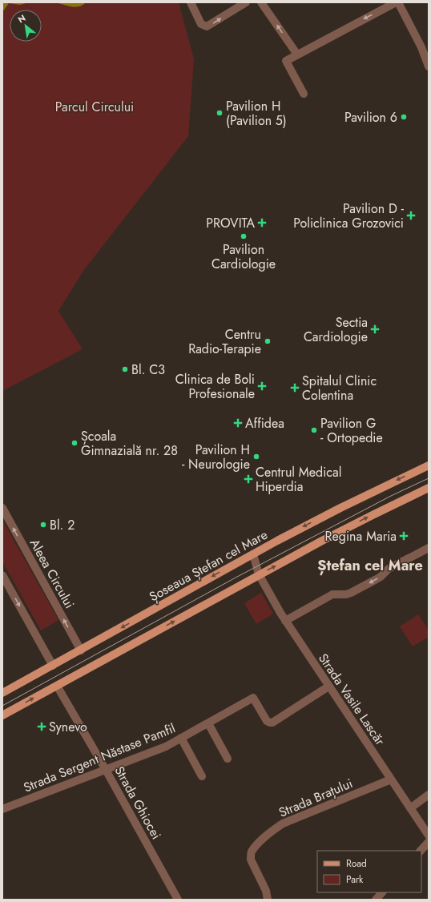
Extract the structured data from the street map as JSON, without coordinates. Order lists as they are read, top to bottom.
{
  "streets": {
    "main road": ["Șoseaua Ștefan cel Mare"],
    "street": [
      "Aleea Circului",
      "Strada Vasile Lascăr",
      "Strada Sergent Năstase Pamfil",
      "Strada Brațului",
      "Strada Ghiocei"
    ]
  },
  "crossings": [
    ["Șoseaua Ștefan cel Mare", "Aleea Circului"],
    ["Șoseaua Ștefan cel Mare", "Strada Vasile Lascăr"],
    ["Strada Vasile Lascăr", "Strada Sergent Năstase Pamfil"],
    ["Strada Vasile Lascăr", "Strada Brațului"],
    ["Strada Sergent Năstase Pamfil", "Strada Ghiocei"]
  ],
  "districts": ["Ștefan cel Mare"],
  "parks": ["Parcul Circului"],
  "places": {
    "other": [
      "Pavilion H (Pavilion 5)",
      "Pavilion 6",
      "Pavilion Cardiologie",
      "Centru Radio-Terapie",
      "Bl. C3",
      "Pavilion G - Ortopedie",
      "Școala Gimnazială nr. 28",
      "Pavilion H - Neurologie",
      "Bl. 2"
    ],
    "health": [
      "Pavilion D - Policlinica Grozovici",
      "PROVITA",
      "Sectia Cardiologie",
      "Clinica de Boli Profesionale",
      "Spitalul Clinic Colentina",
      "Affidea",
      "Centrul Medical Hiperdia",
      "Regina Maria",
      "Synevo"
    ]
  },
  "legend": ["Road", "Park"],
  "north": "top left"
}
